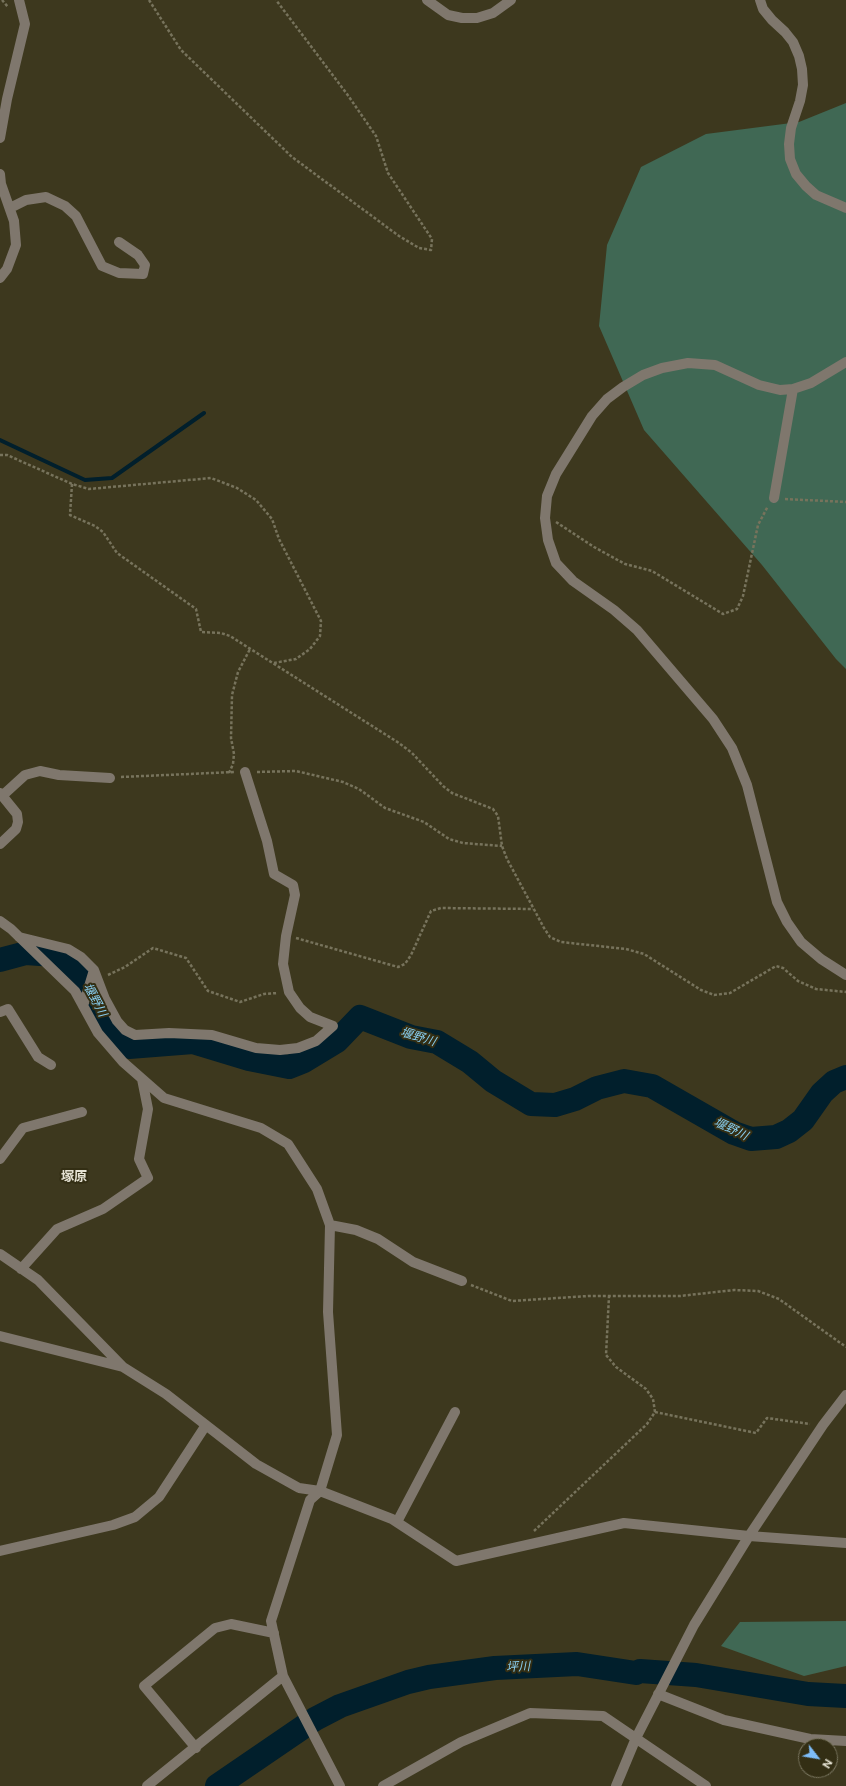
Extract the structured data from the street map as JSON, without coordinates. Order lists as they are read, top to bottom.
{
  "districts": ["塚原"],
  "water": ["堰野川", "坪川"],
  "north": "bottom right"
}
